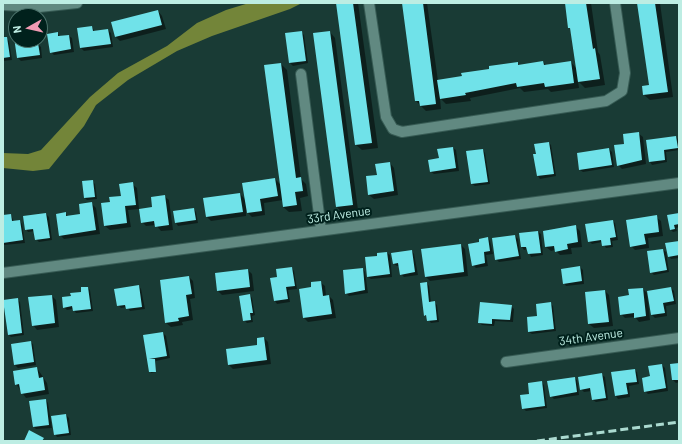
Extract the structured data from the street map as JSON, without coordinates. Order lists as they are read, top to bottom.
{
  "streets": {
    "street": ["33rd Avenue", "34th Avenue"]
  },
  "north": "left"
}
